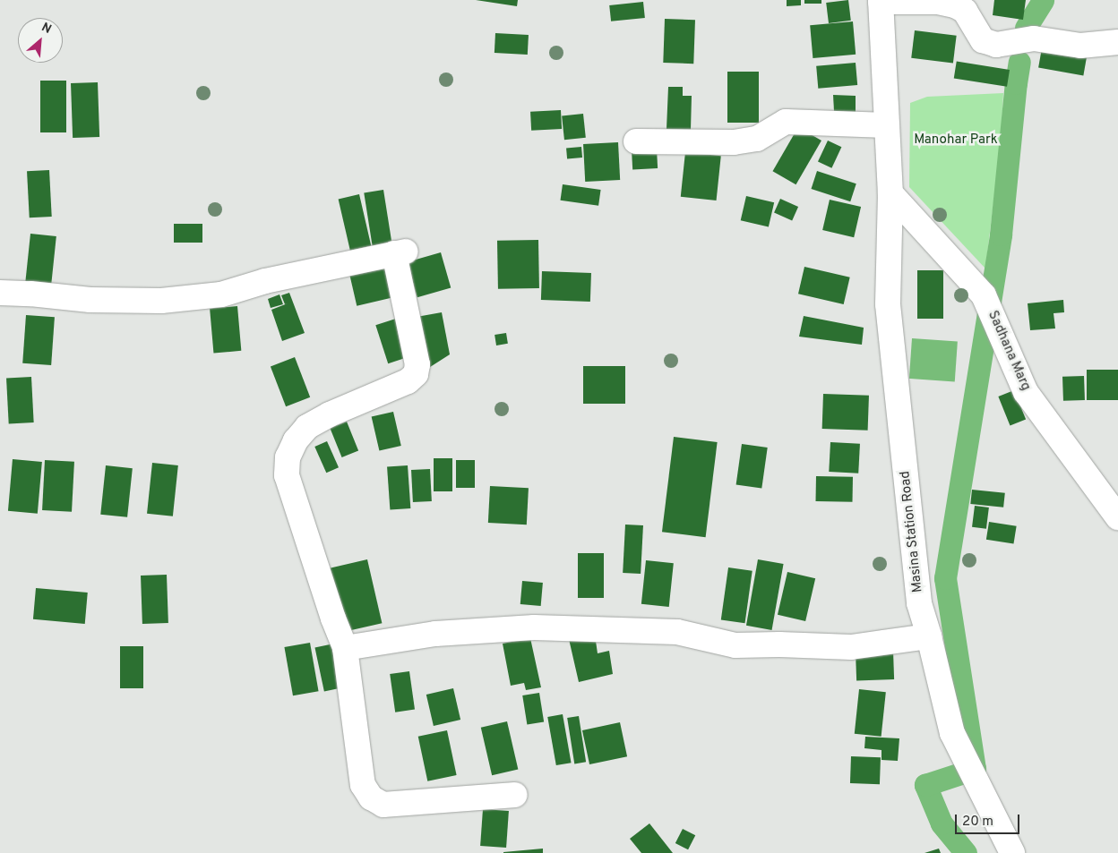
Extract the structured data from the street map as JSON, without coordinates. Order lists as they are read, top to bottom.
{
  "streets": {
    "street": ["Sadhana Marg", "Masina Station Road"]
  },
  "crossings": [
    ["Sadhana Marg", "Masina Station Road"]
  ],
  "parks": ["Manohar Park"],
  "scale_bar": "20 m",
  "north": "top right"
}
